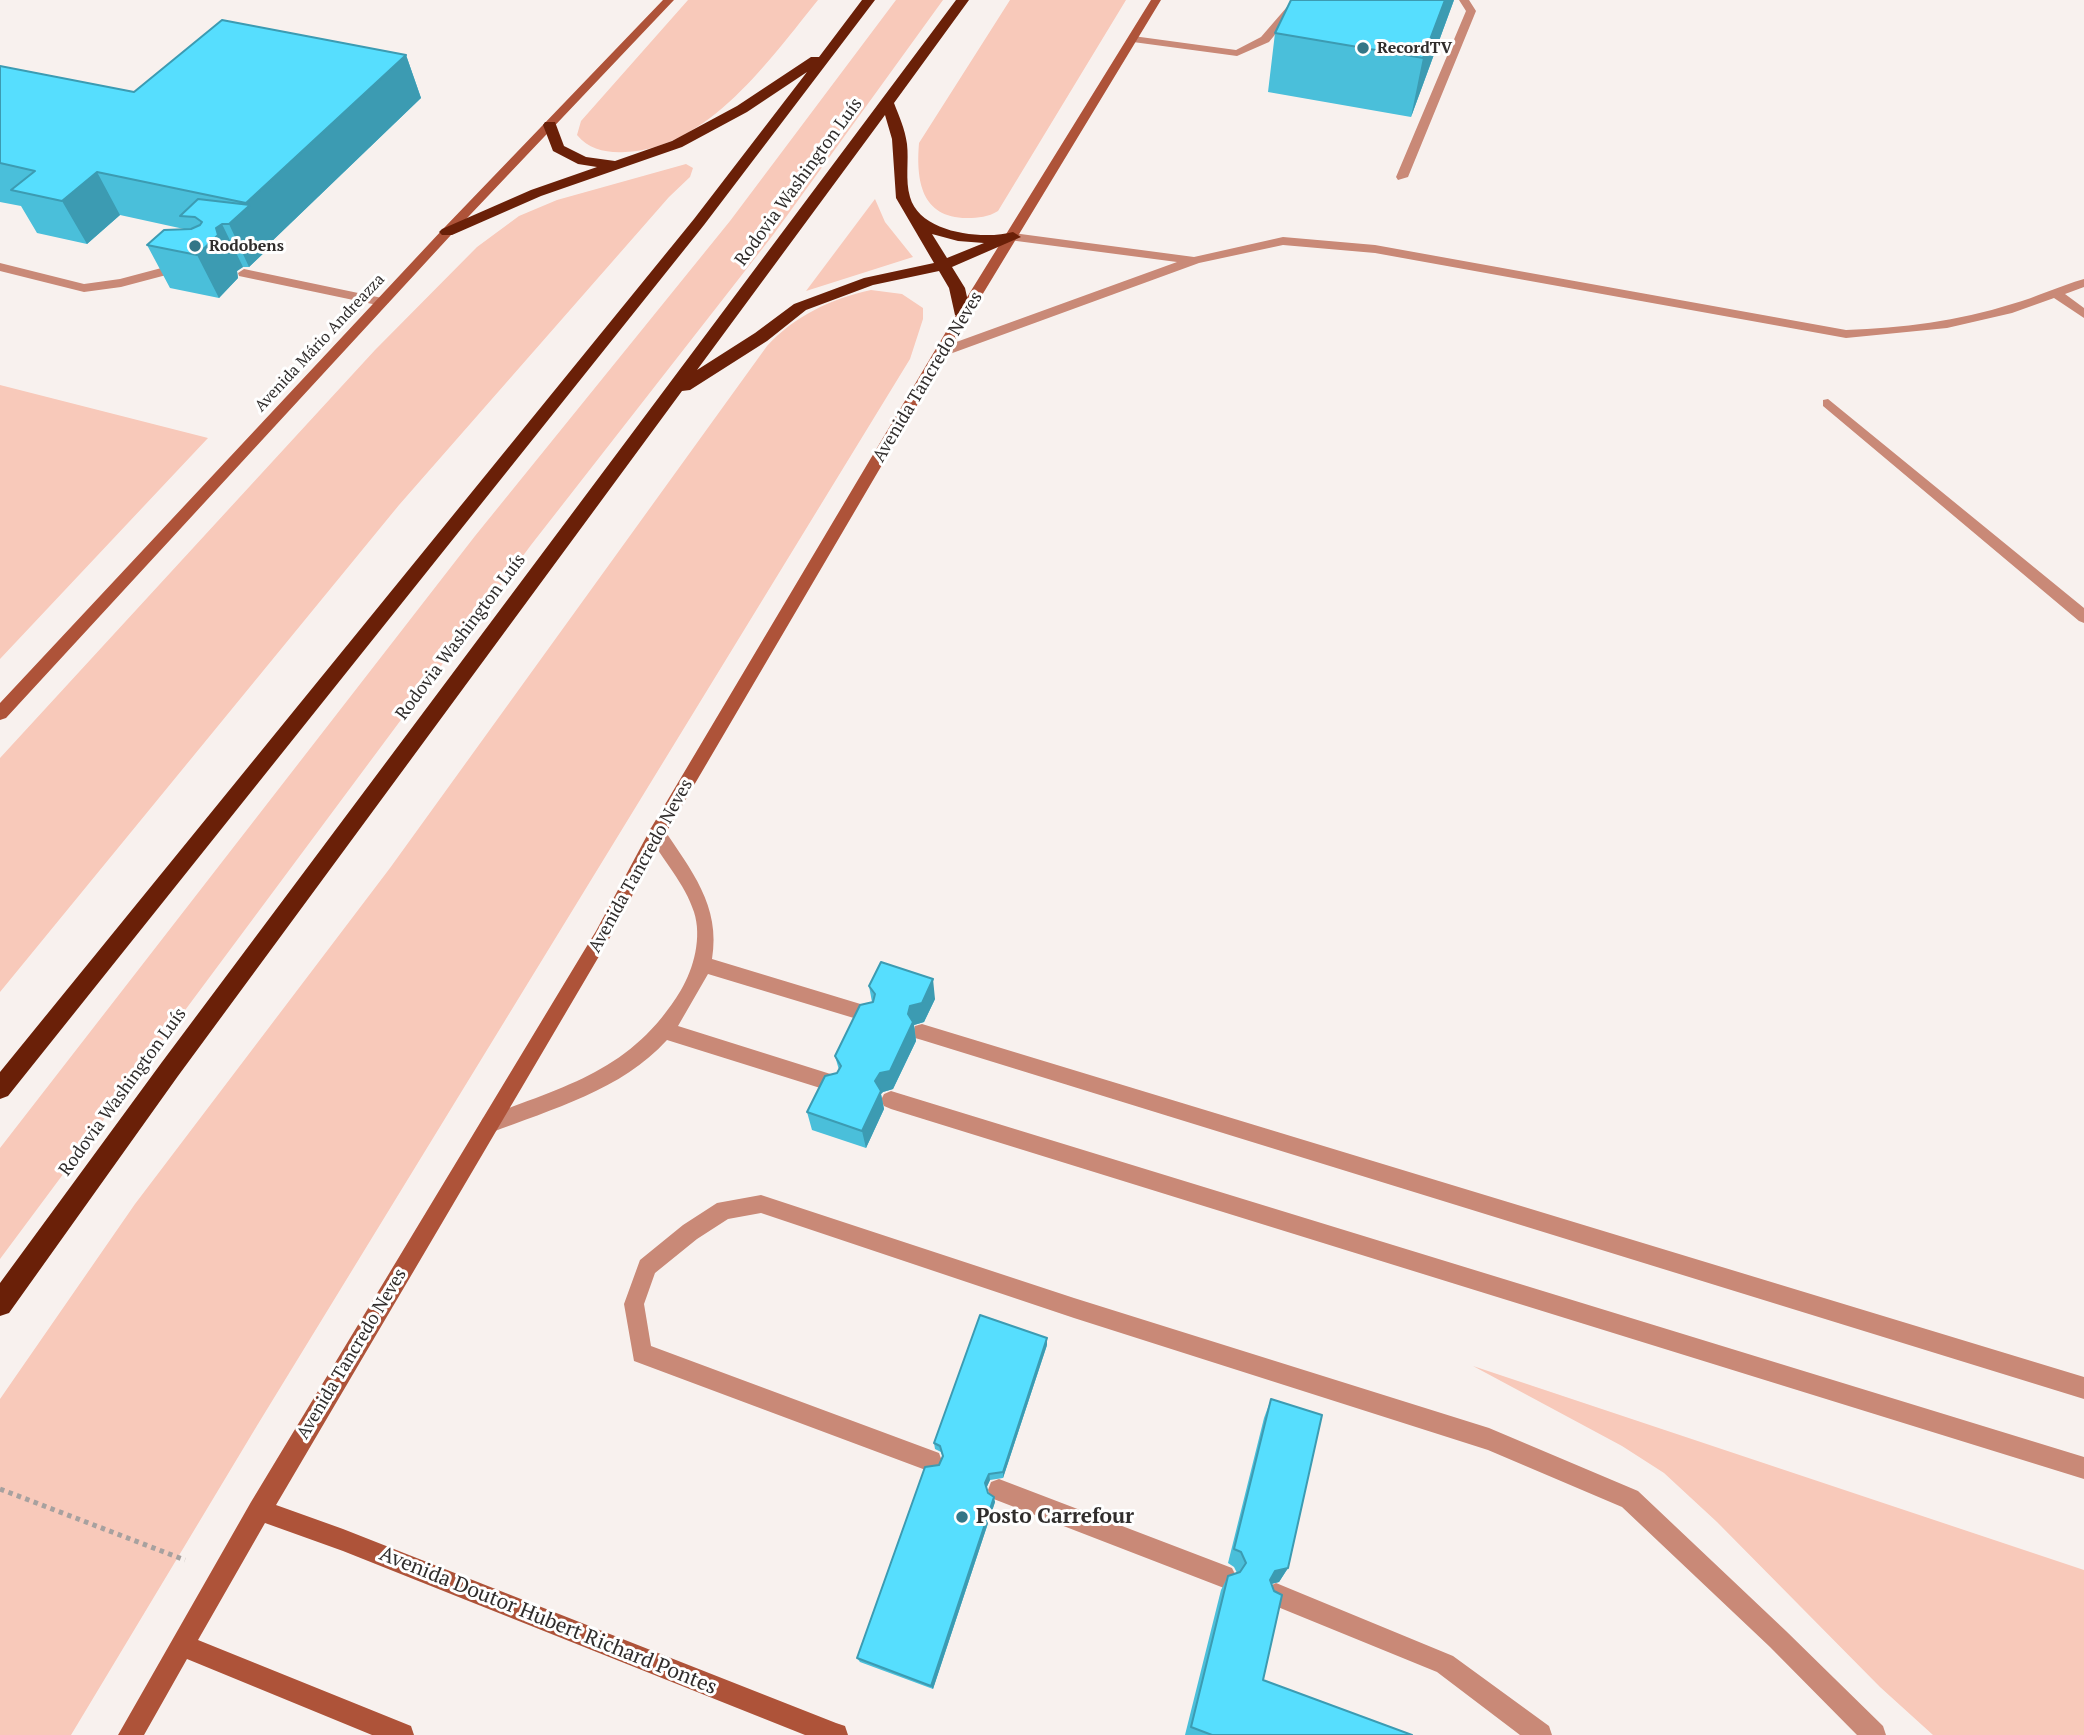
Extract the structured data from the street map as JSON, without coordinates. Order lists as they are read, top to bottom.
{
  "streets": {
    "highway": ["Rodovia Washington Luís"],
    "main road": ["Avenida Mário Andreazza", "Avenida Tancredo Neves", "Avenida Doutor Hubert Richard Pontes"]
  },
  "crossings": [
    ["Avenida Tancredo Neves", "Avenida Doutor Hubert Richard Pontes"]
  ],
  "places": ["RecordTV", "Rodobens", "Posto Carrefour"]
}
